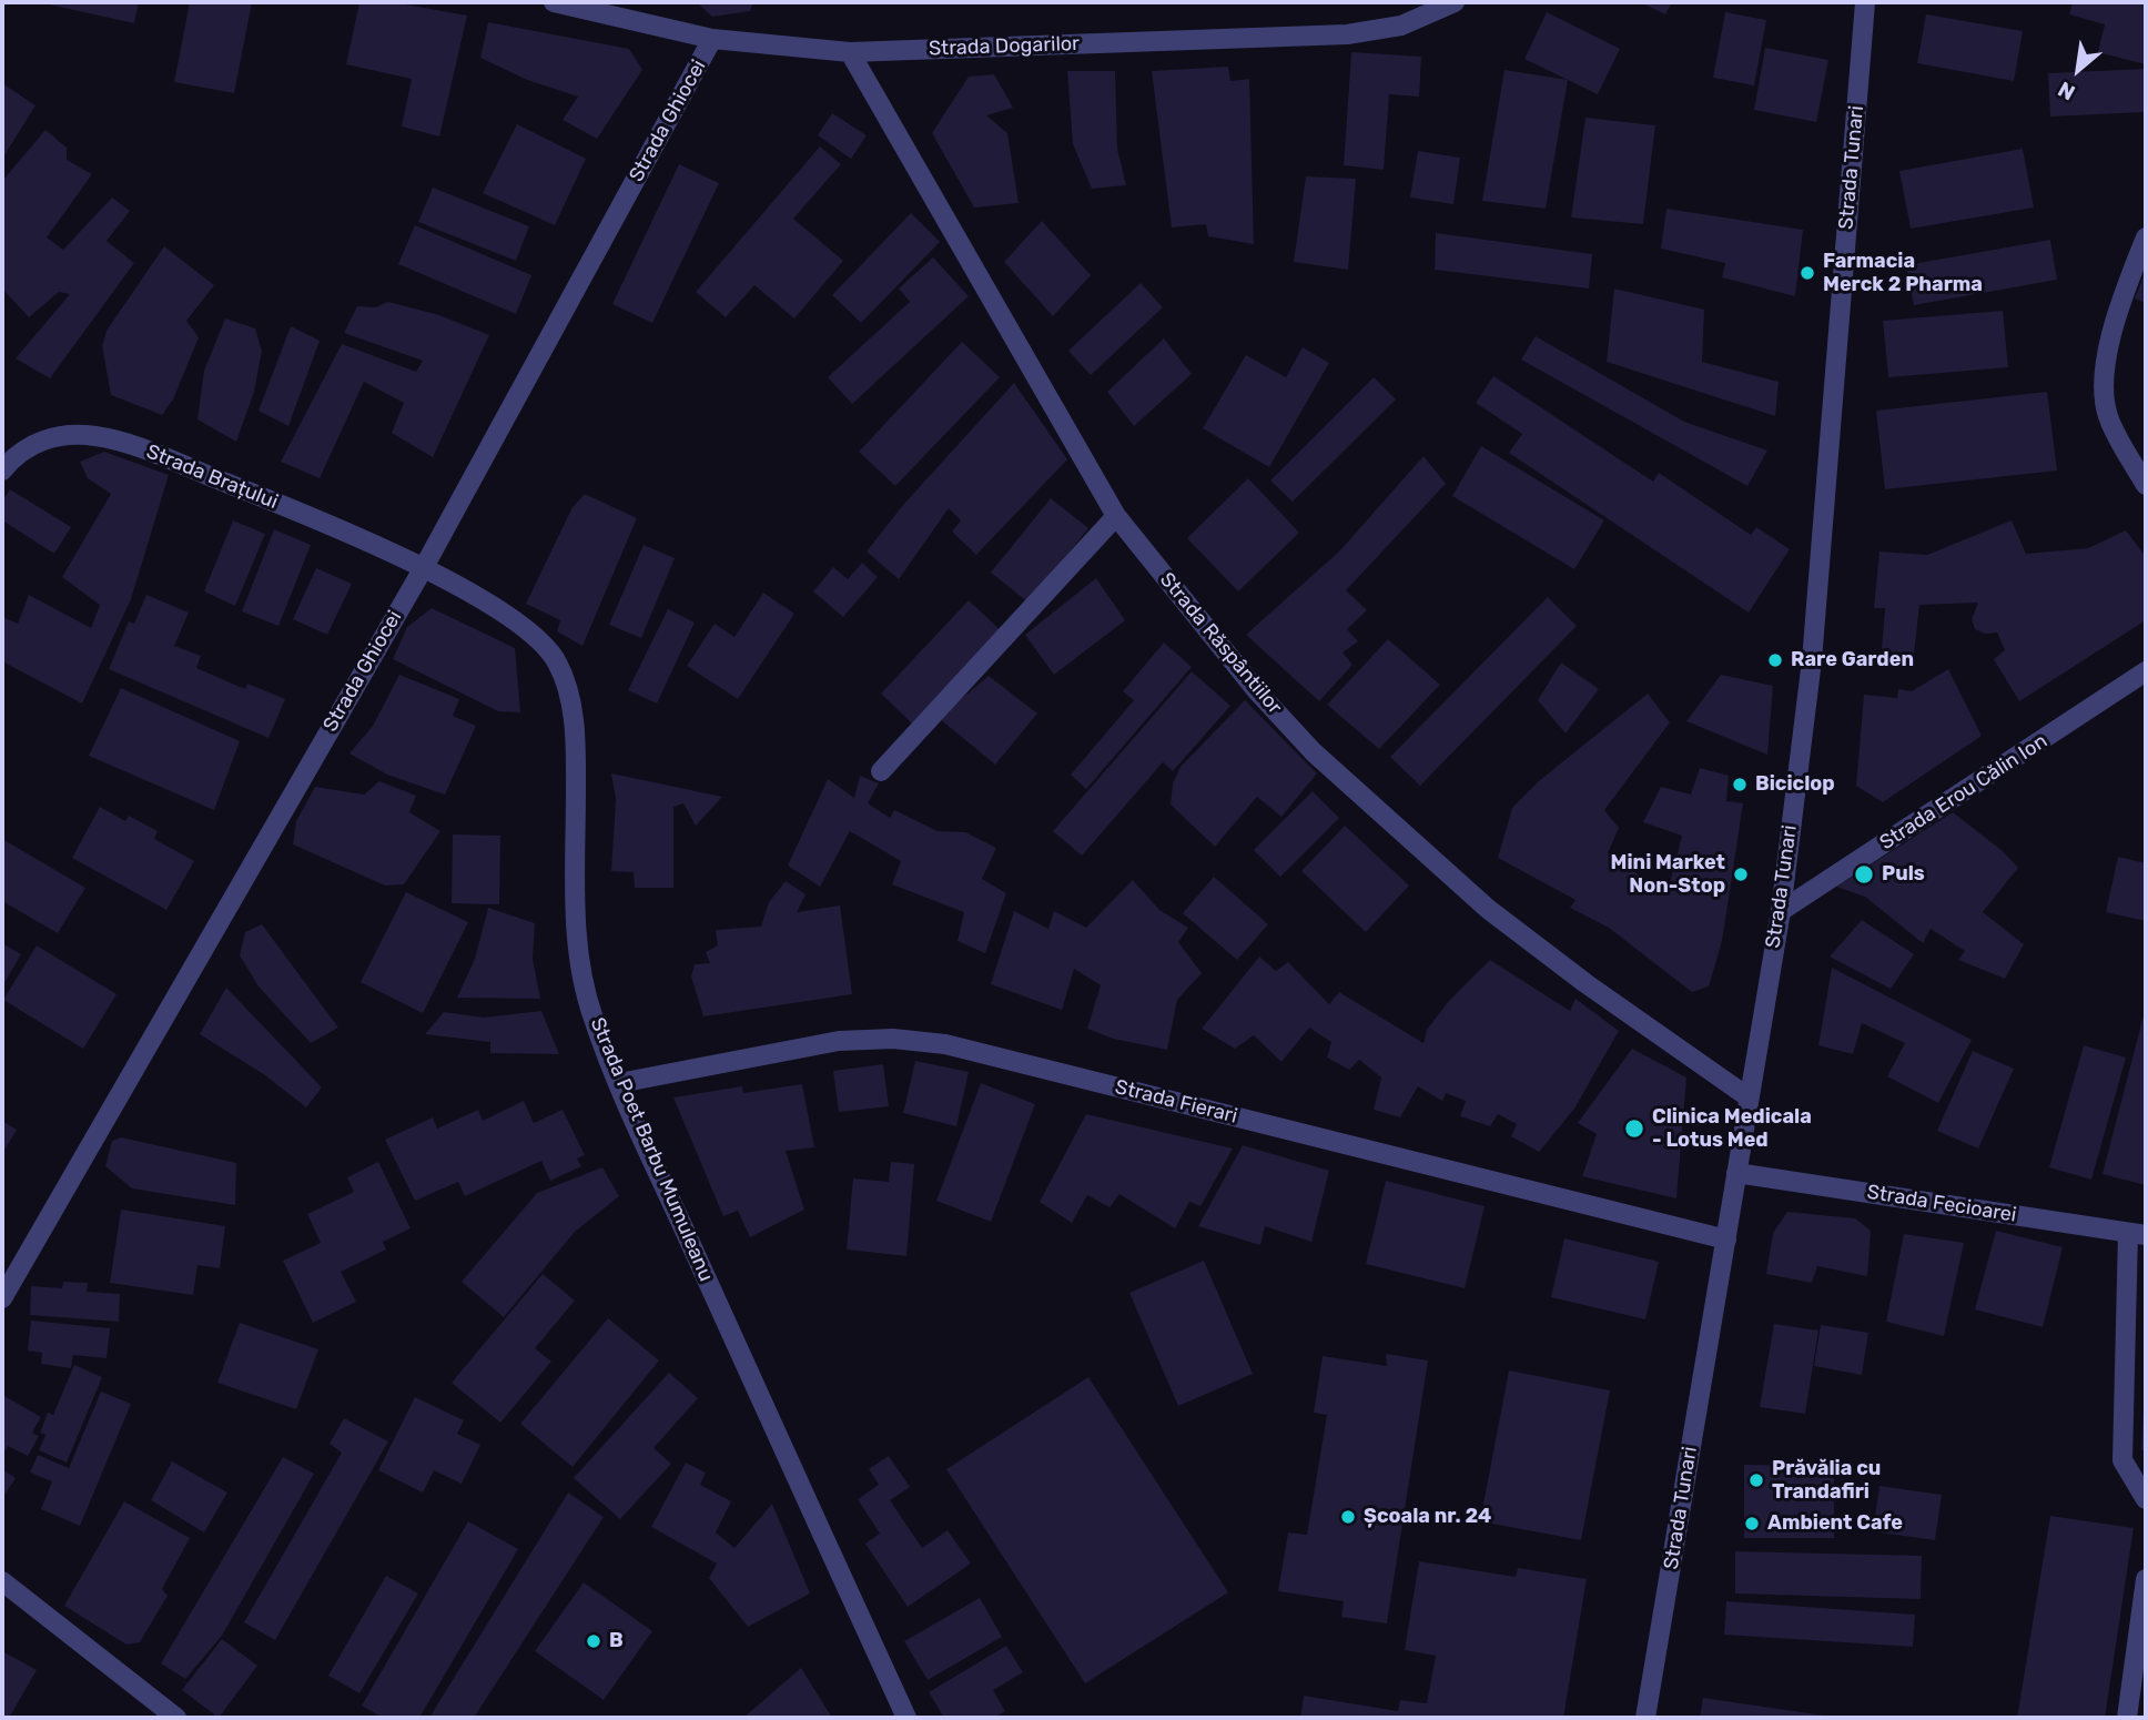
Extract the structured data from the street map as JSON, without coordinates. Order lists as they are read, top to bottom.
{
  "streets": {
    "street": [
      "Strada Dogarilor",
      "Strada Ghiocei",
      "Strada Tunari",
      "Strada Brațului",
      "Strada Răspântiilor",
      "Strada Erou Călin Ion",
      "Strada Fierari",
      "Strada Poet Barbu Mumuleanu",
      "Strada Fecioarei"
    ]
  },
  "crossings": [
    ["Strada Dogarilor", "Strada Ghiocei"],
    ["Strada Dogarilor", "Strada Răspântiilor"],
    ["Strada Ghiocei", "Strada Brațului"],
    ["Strada Ghiocei", "Strada Poet Barbu Mumuleanu"],
    ["Strada Tunari", "Strada Răspântiilor"],
    ["Strada Tunari", "Strada Erou Călin Ion"],
    ["Strada Tunari", "Strada Fierari"],
    ["Strada Tunari", "Strada Fecioarei"],
    ["Strada Brațului", "Strada Poet Barbu Mumuleanu"],
    ["Strada Fierari", "Strada Poet Barbu Mumuleanu"]
  ],
  "places": [
    "Farmacia Merck 2 Pharma",
    "Rare Garden",
    "Biciclop",
    "Mini Market Non-Stop",
    "Puls",
    "Clinica Medicala - Lotus Med",
    "Prăvălia cu Trandafiri",
    "Școala nr. 24",
    "Ambient Cafe",
    "B"
  ],
  "north": "bottom left"
}
